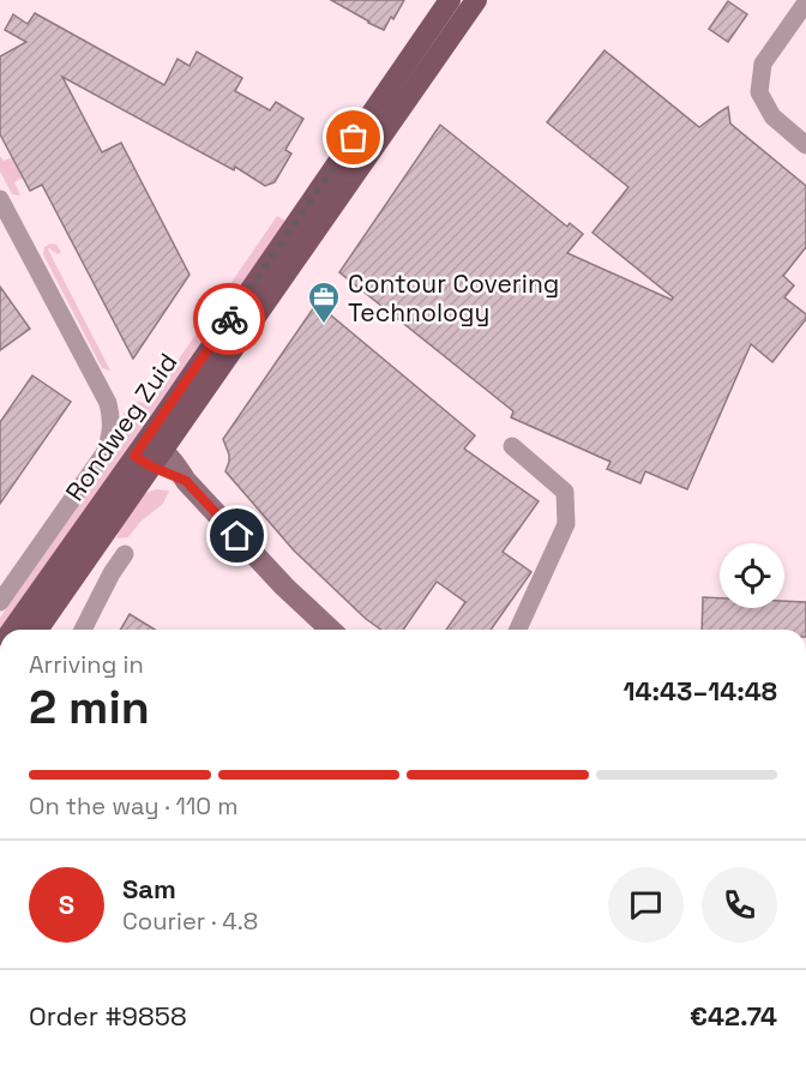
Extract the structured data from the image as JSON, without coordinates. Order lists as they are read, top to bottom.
{
  "streets": {
    "main road": ["Rondweg Zuid"]
  },
  "places": {
    "office": ["Contour Covering Technology"]
  },
  "page": {
    "heading": ["2 min", "Arriving in", "14:43–14:48"],
    "panel": [
      "Sam",
      "Courier · 4.8",
      "Order #9858",
      "€42.74"
    ],
    "bar": "On the way · 110 m",
    "round": "S"
  }
}
